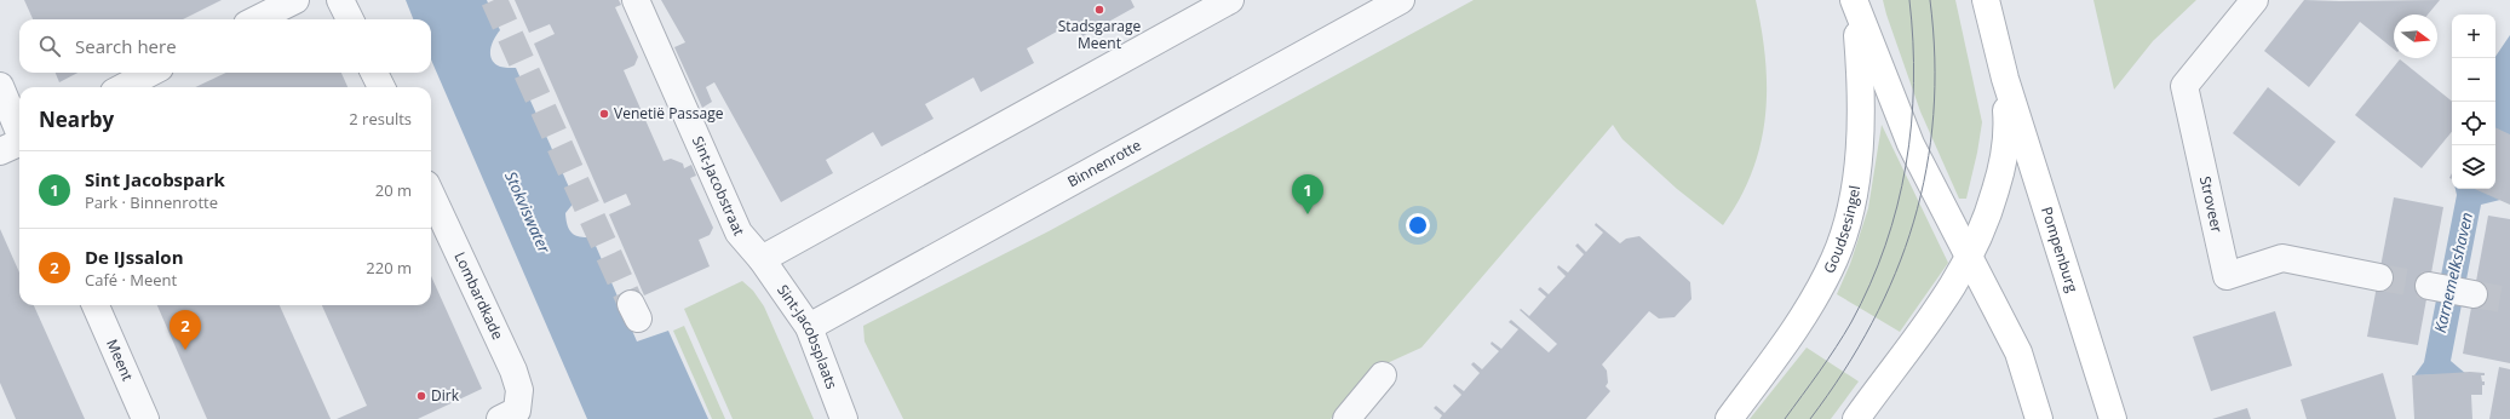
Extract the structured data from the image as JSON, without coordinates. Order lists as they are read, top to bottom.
{
  "streets": {
    "main road": ["Goudsesingel", "Pompenburg"],
    "street": [
      "Binnenrotte",
      "Sint-Jacobstraat",
      "Stroveer",
      "Lombardkade",
      "Sint-Jacobsplaats",
      "Meent"
    ]
  },
  "crossings": [
    ["Binnenrotte", "Sint-Jacobsplaats"],
    ["Sint-Jacobstraat", "Sint-Jacobsplaats"]
  ],
  "water": ["Stokviswater", "Karnemelkshaven"],
  "places": ["Stadsgarage Meent", "Venetië Passage", "Dirk"],
  "north": "right",
  "page": {
    "map_buttons": ["+", "−"],
    "search": "Search here",
    "heading": ["Nearby", "2 results"],
    "list": [
      {
        "mark": "1",
        "name": "Sint Jacobspark",
        "note": "Park · Binnenrotte",
        "value": "20 m"
      },
      {
        "mark": "2",
        "name": "De IJssalon",
        "note": "Café · Meent",
        "value": "220 m"
      }
    ],
    "pins": ["1", "2"]
  }
}
